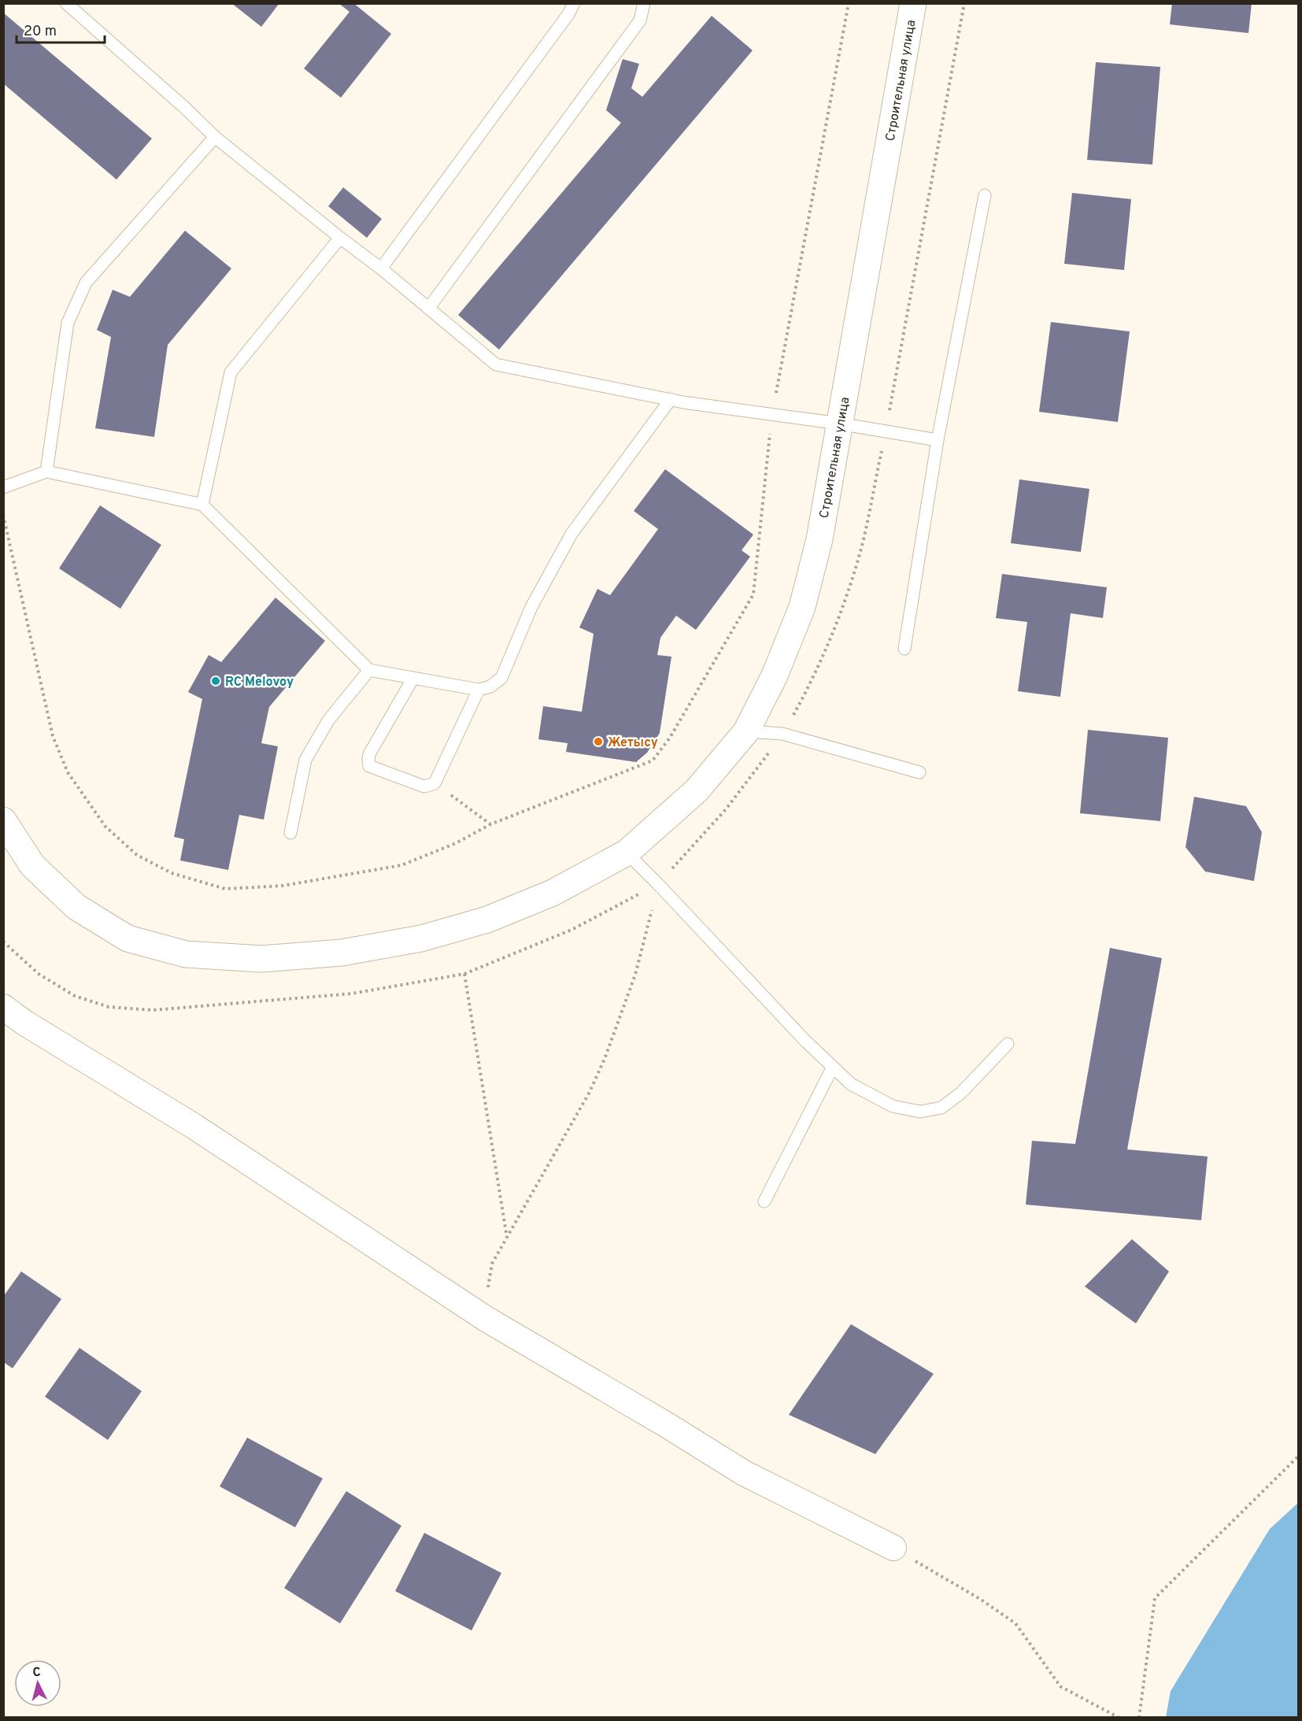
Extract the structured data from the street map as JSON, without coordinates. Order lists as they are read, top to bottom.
{
  "streets": {
    "street": ["Строительная улица"]
  },
  "places": ["RC Melovoy", "Жетысу"],
  "scale_bar": "20 m",
  "north": "top"
}
